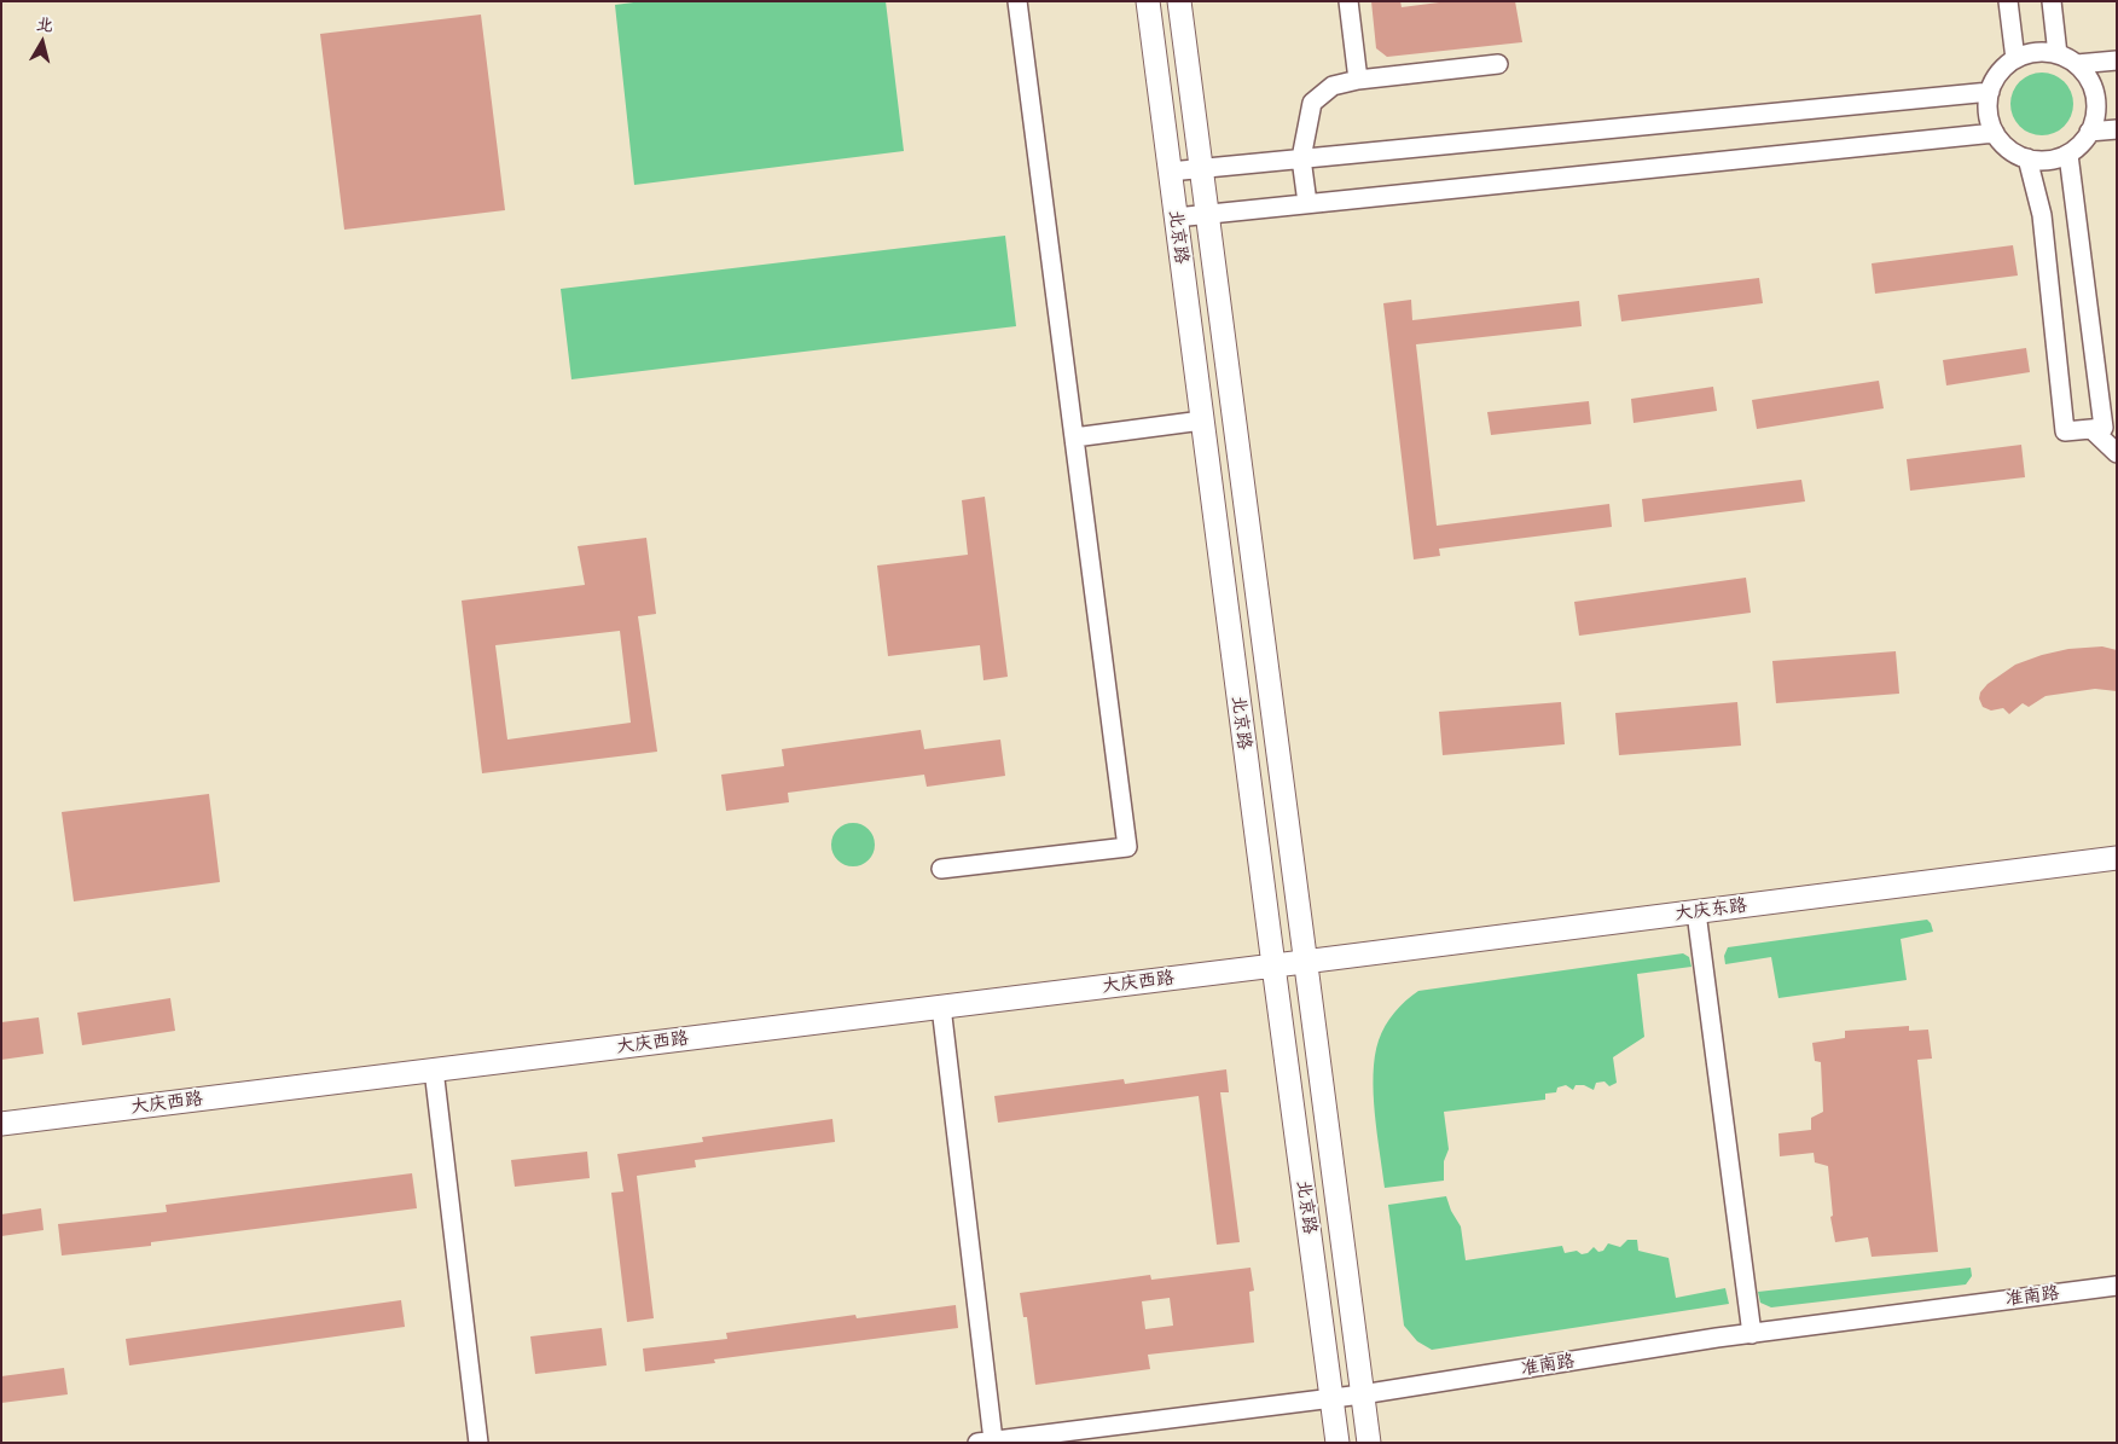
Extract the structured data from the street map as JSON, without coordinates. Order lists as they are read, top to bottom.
{
  "streets": {
    "main road": ["北京路", "大庆东路", "大庆西路"],
    "street": ["准南路"]
  },
  "crossings": [
    ["北京路", "大庆东路"],
    ["北京路", "大庆西路"],
    ["北京路", "准南路"],
    ["大庆东路", "大庆西路"]
  ],
  "north": "top"
}
